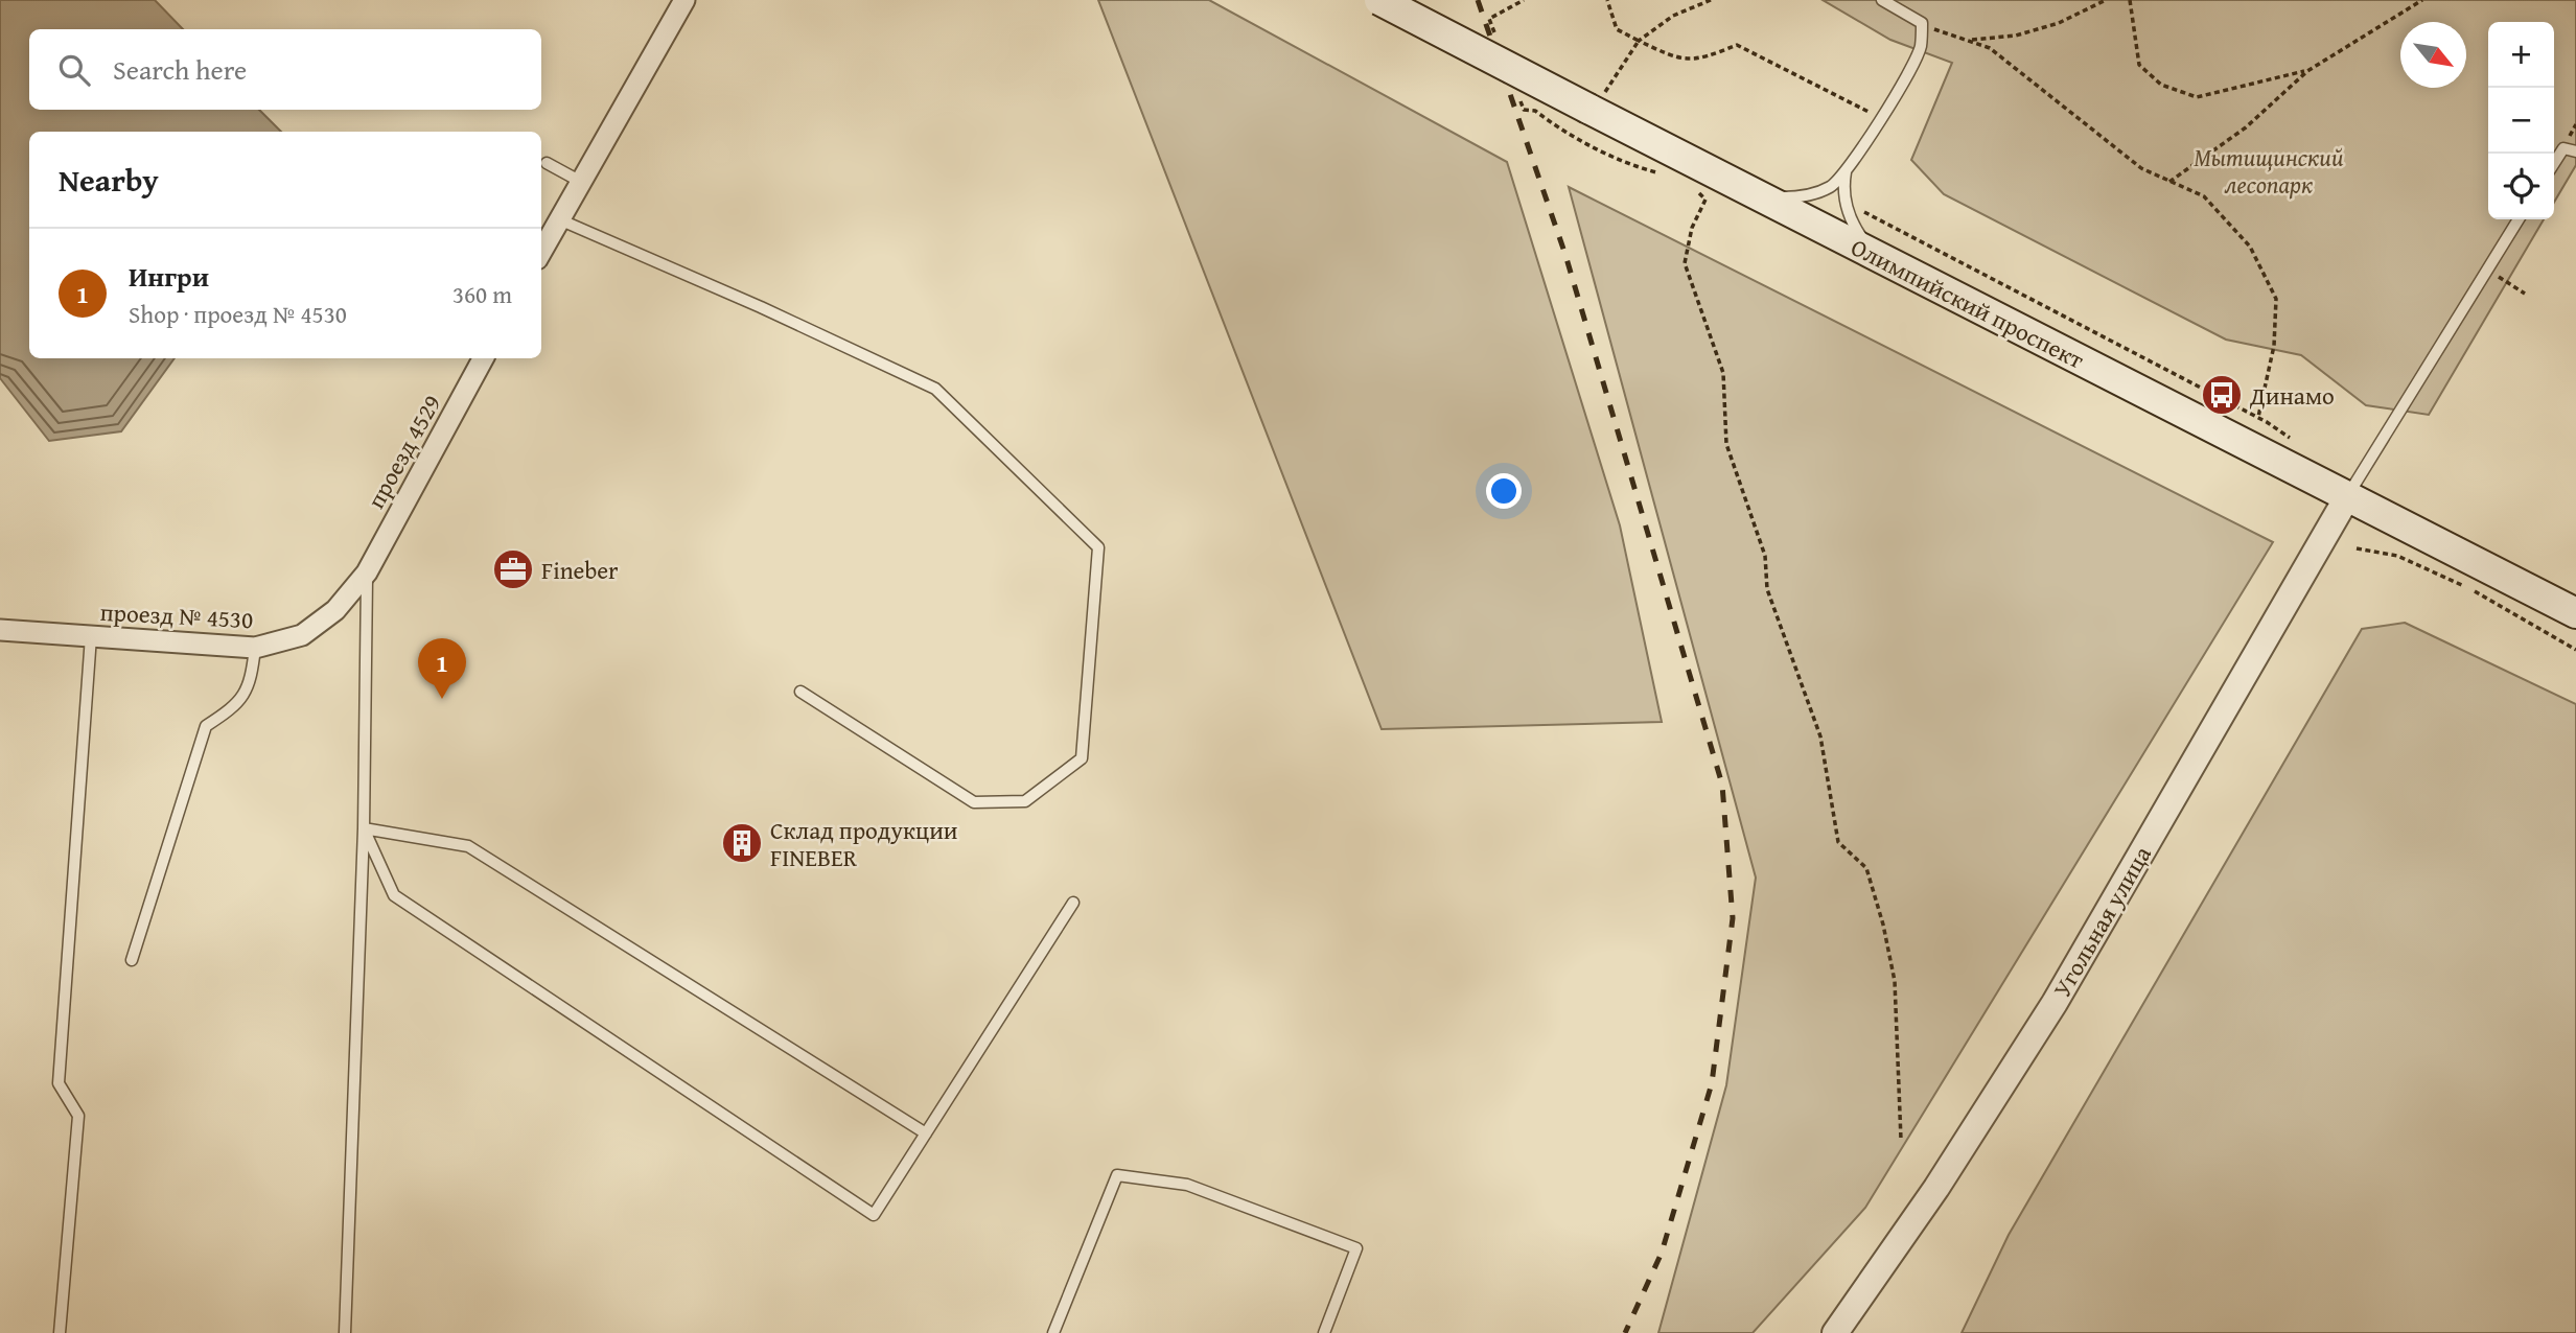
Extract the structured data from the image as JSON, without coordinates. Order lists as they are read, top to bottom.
{
  "streets": {
    "main road": ["Олимпийский проспект"],
    "street": ["проезд 4529", "проезд № 4530", "Угольная улица"]
  },
  "crossings": [
    ["Олимпийский проспект", "Угольная улица"],
    ["проезд 4529", "проезд № 4530"]
  ],
  "parks": ["Мытищинский лесопарк"],
  "places": {
    "bus stop": ["Динамо"],
    "office": ["Fineber"],
    "building": ["Склад продукции FINEBER"]
  },
  "north": "bottom right",
  "page": {
    "map_buttons": ["+", "−"],
    "search": "Search here",
    "heading": "Nearby",
    "list": [
      {
        "mark": "1",
        "name": "Ингри",
        "note": "Shop · проезд № 4530",
        "value": "360 m"
      }
    ],
    "pins": "1"
  }
}
